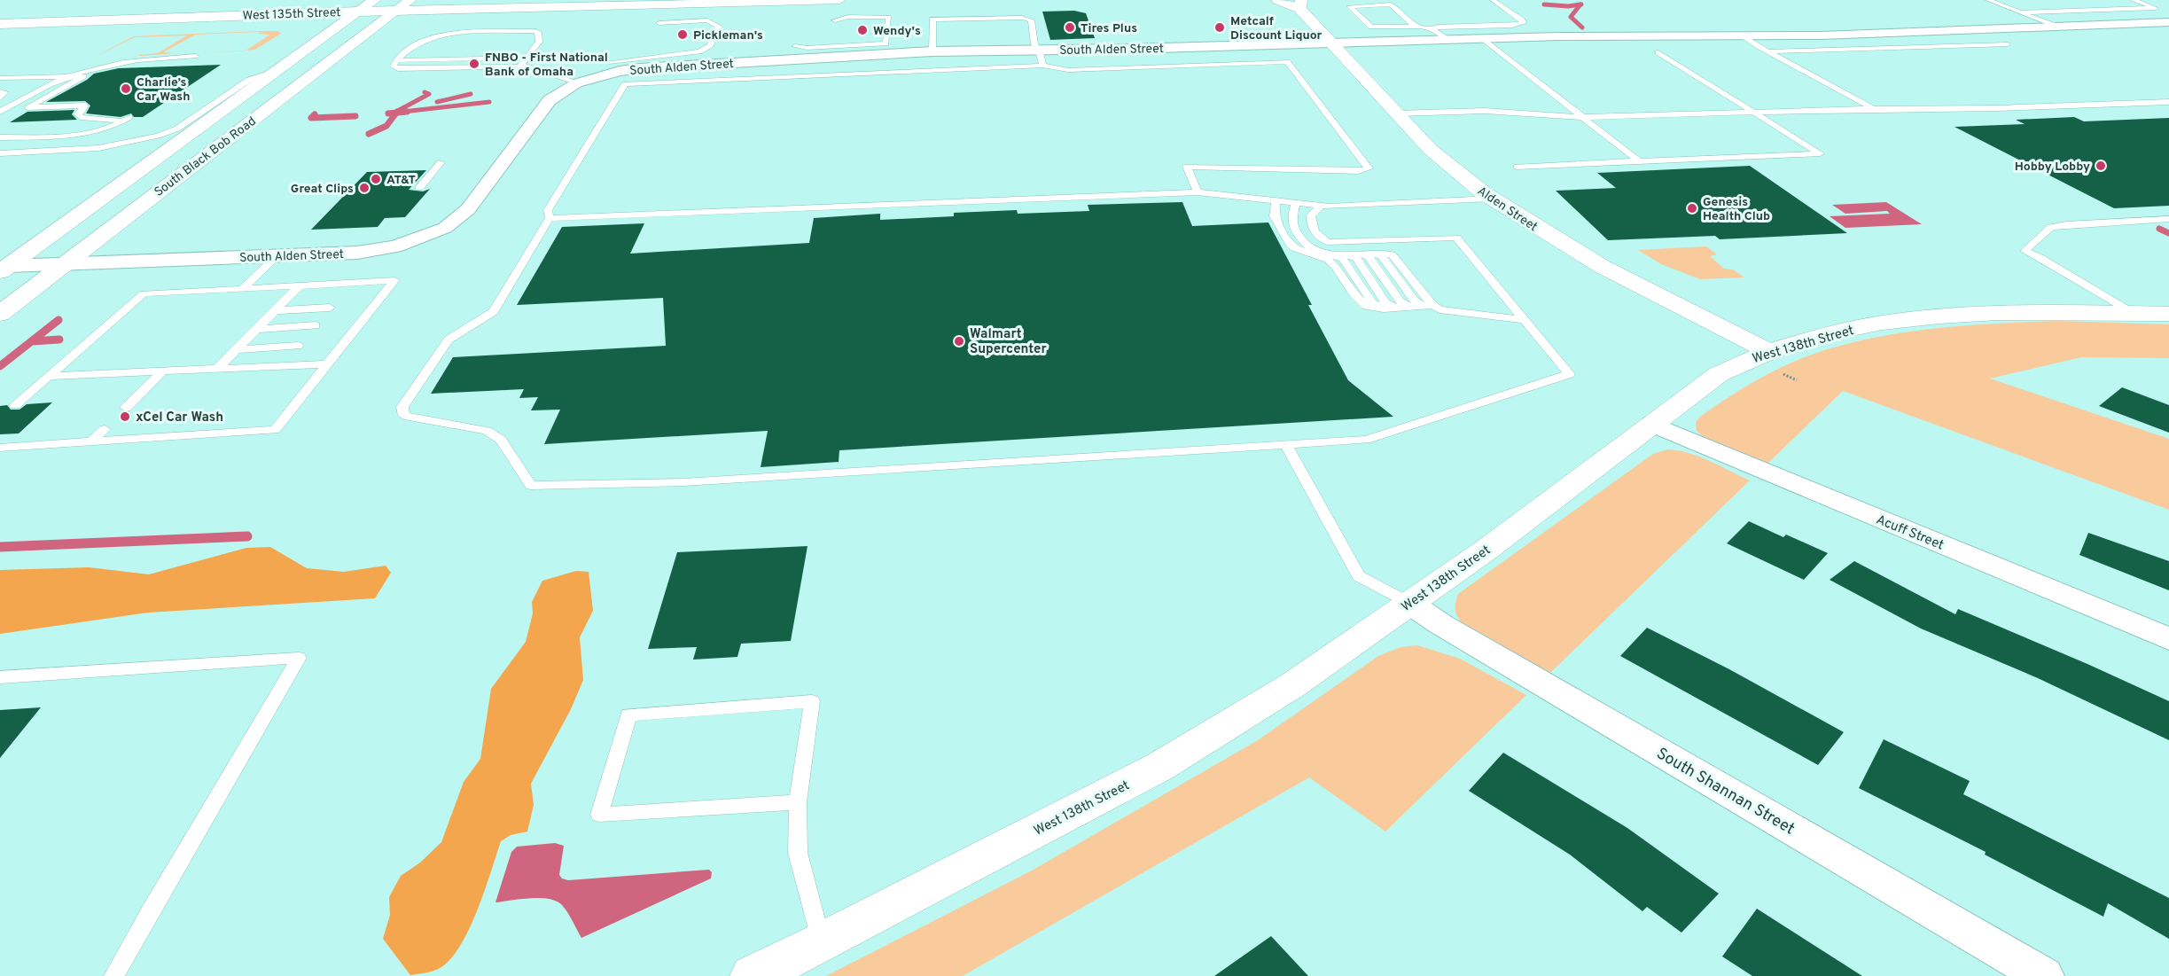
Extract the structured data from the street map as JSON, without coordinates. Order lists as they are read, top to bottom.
{
  "streets": {
    "main road": [
      "West 135th Street",
      "South Black Bob Road",
      "Alden Street",
      "West 138th Street"
    ],
    "street": ["South Alden Street", "Acuff Street", "South Shannan Street"]
  },
  "crossings": [
    ["West 135th Street", "South Black Bob Road"],
    ["South Alden Street", "South Black Bob Road"],
    ["South Alden Street", "Alden Street"],
    ["Alden Street", "West 138th Street"],
    ["West 138th Street", "Acuff Street"],
    ["West 138th Street", "South Shannan Street"]
  ],
  "places": [
    "Tires Plus",
    "Metcalf Discount Liquor",
    "Wendy's",
    "Pickleman's",
    "FNBO - First National Bank of Omaha",
    "Charlie’s Car Wash",
    "Hobby Lobby",
    "AT&T",
    "Great Clips",
    "Genesis Health Club",
    "Walmart Supercenter",
    "xCel Car Wash"
  ]
}
